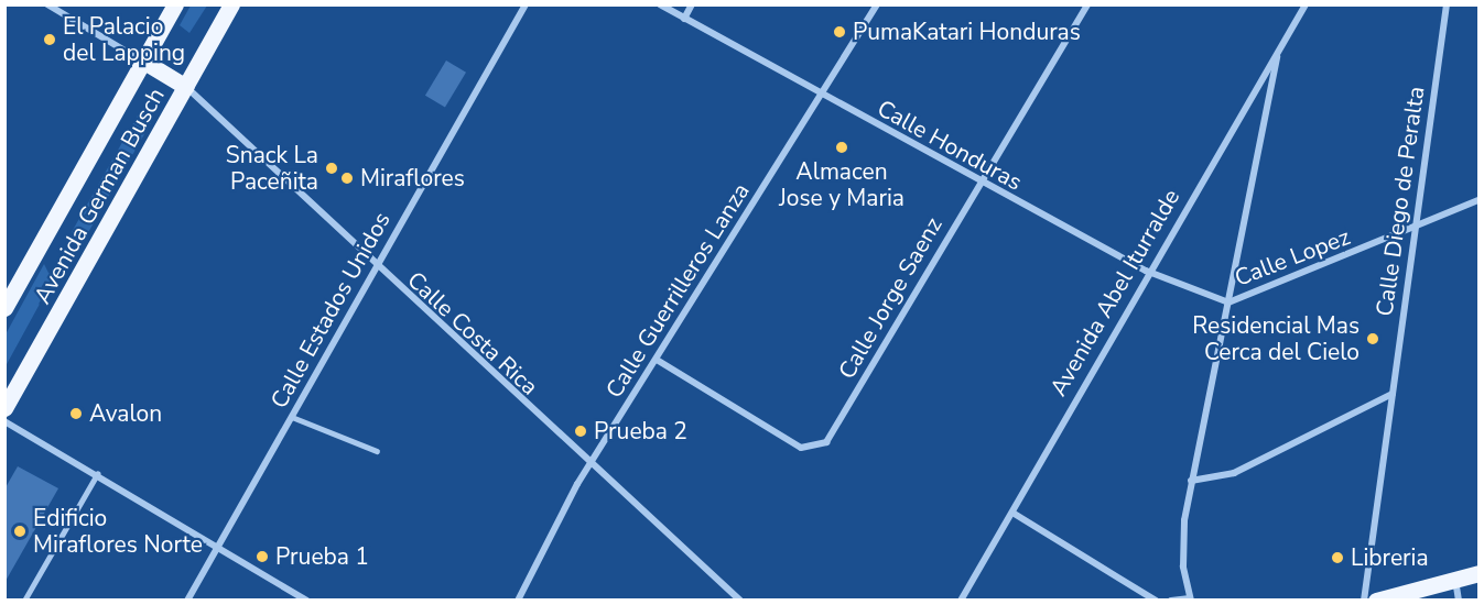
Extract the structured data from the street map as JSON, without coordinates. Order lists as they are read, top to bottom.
{
  "streets": {
    "main road": ["Avenida German Busch"],
    "street": [
      "Calle Honduras",
      "Calle Diego de Peralta",
      "Calle Lopez",
      "Calle Guerrilleros Lanza",
      "Avenida Abel Iturralde",
      "Calle Jorge Saenz",
      "Calle Estados Unidos",
      "Calle Costa Rica"
    ]
  },
  "crossings": [
    ["Calle Honduras", "Calle Lopez"],
    ["Calle Honduras", "Calle Guerrilleros Lanza"],
    ["Calle Honduras", "Avenida Abel Iturralde"],
    ["Calle Honduras", "Calle Jorge Saenz"],
    ["Avenida German Busch", "Calle Costa Rica"],
    ["Calle Diego de Peralta", "Calle Lopez"],
    ["Calle Guerrilleros Lanza", "Calle Jorge Saenz"],
    ["Calle Guerrilleros Lanza", "Calle Costa Rica"],
    ["Calle Estados Unidos", "Calle Costa Rica"]
  ],
  "places": [
    "PumaKatari Honduras",
    "El Palacio del Lapping",
    "Almacen Jose y Maria",
    "Snack La Paceñita",
    "Miraflores",
    "Residencial Mas Cerca del Cielo",
    "Avalon",
    "Prueba 2",
    "Edificio Miraflores Norte",
    "Prueba 1",
    "Libreria"
  ]
}
